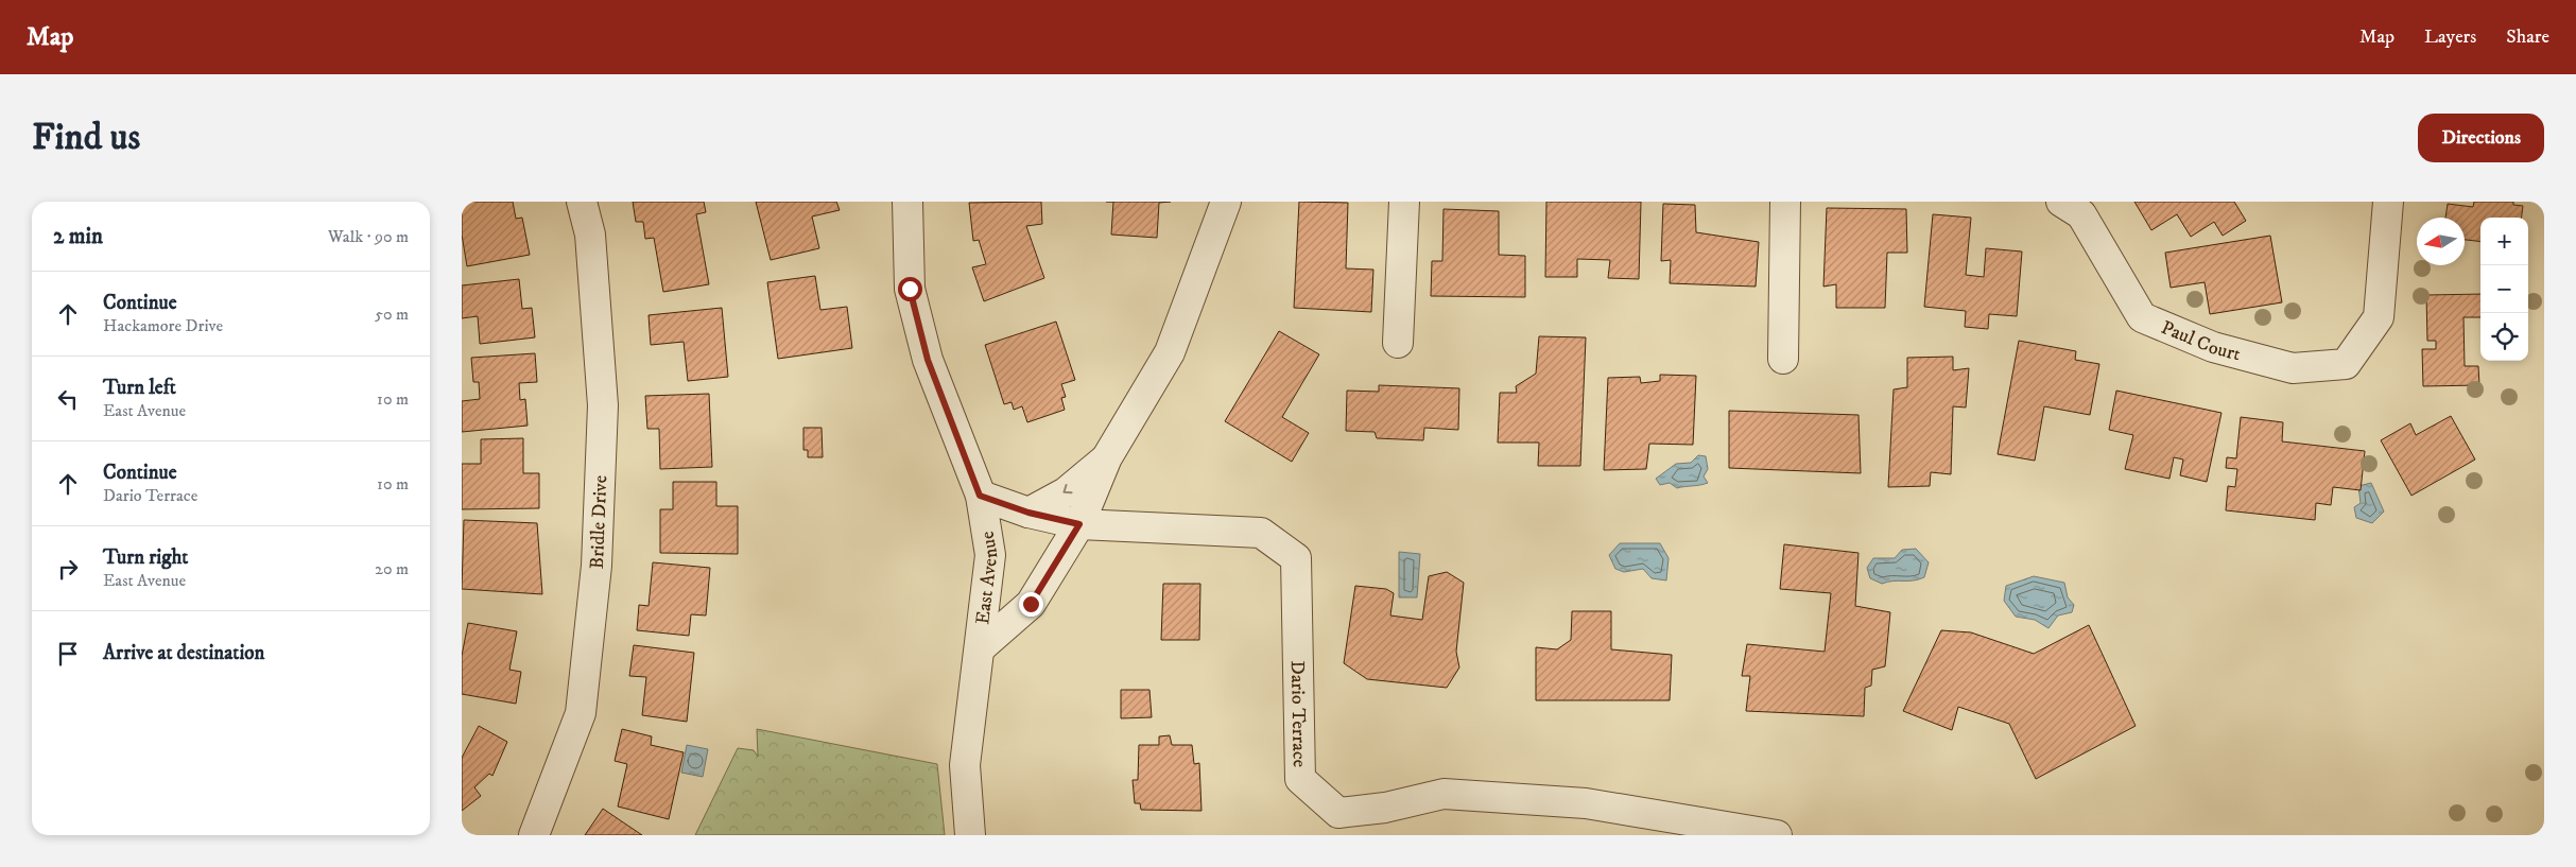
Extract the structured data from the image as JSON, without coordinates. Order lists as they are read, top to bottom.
{
  "streets": {
    "street": [
      "Paul Court",
      "Bridle Drive",
      "East Avenue",
      "Dario Terrace"
    ]
  },
  "crossings": [
    ["East Avenue", "Dario Terrace"]
  ],
  "north": "left",
  "page": {
    "header": "Map",
    "nav": ["Map", "Layers", "Share"],
    "buttons": "Directions",
    "title": "Find us",
    "heading": ["2 min", "Walk · 90 m"],
    "map_buttons": ["+", "−"],
    "list": [
      ["Continue", "Hackamore Drive", "50 m"],
      ["Turn left", "East Avenue", "10 m"],
      ["Continue", "Dario Terrace", "10 m"],
      ["Turn right", "East Avenue", "20 m"],
      "Arrive at destination"
    ]
  }
}
